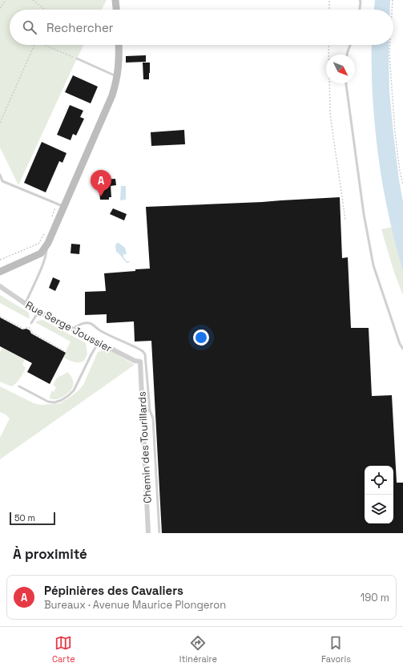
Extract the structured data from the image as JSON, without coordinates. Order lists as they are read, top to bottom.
{
  "streets": {
    "street": ["Rue Serge Joussier", "Chemin des Tourillards"]
  },
  "crossings": [
    ["Rue Serge Joussier", "Chemin des Tourillards"]
  ],
  "scale_bar": "50 m",
  "north": "bottom right",
  "page": {
    "search": "Rechercher",
    "pins": "A",
    "scale": "50 m",
    "heading": "À proximité",
    "list": [
      {
        "mark": "A",
        "name": "Pépinières des Cavaliers",
        "note": "Bureaux · Avenue Maurice Plongeron",
        "value": "190 m"
      }
    ],
    "nav": ["Carte", "Itinéraire", "Favoris"]
  }
}
